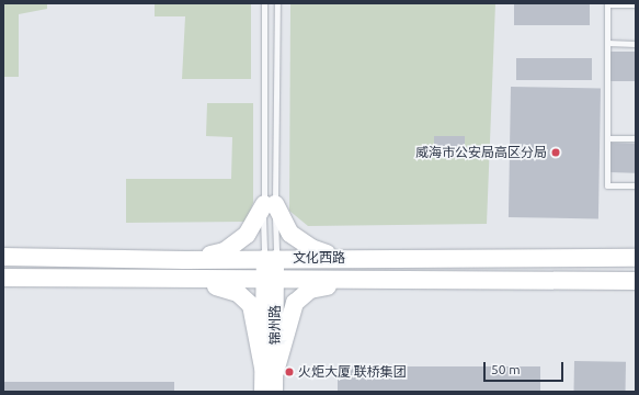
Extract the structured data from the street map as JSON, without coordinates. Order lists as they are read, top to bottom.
{
  "streets": {
    "main road": ["文化西路", "锦州路"]
  },
  "crossings": [
    ["文化西路", "锦州路"]
  ],
  "places": ["威海市公安局高区分局", "火炬大厦 联桥集团"],
  "scale_bar": "50 m"
}
